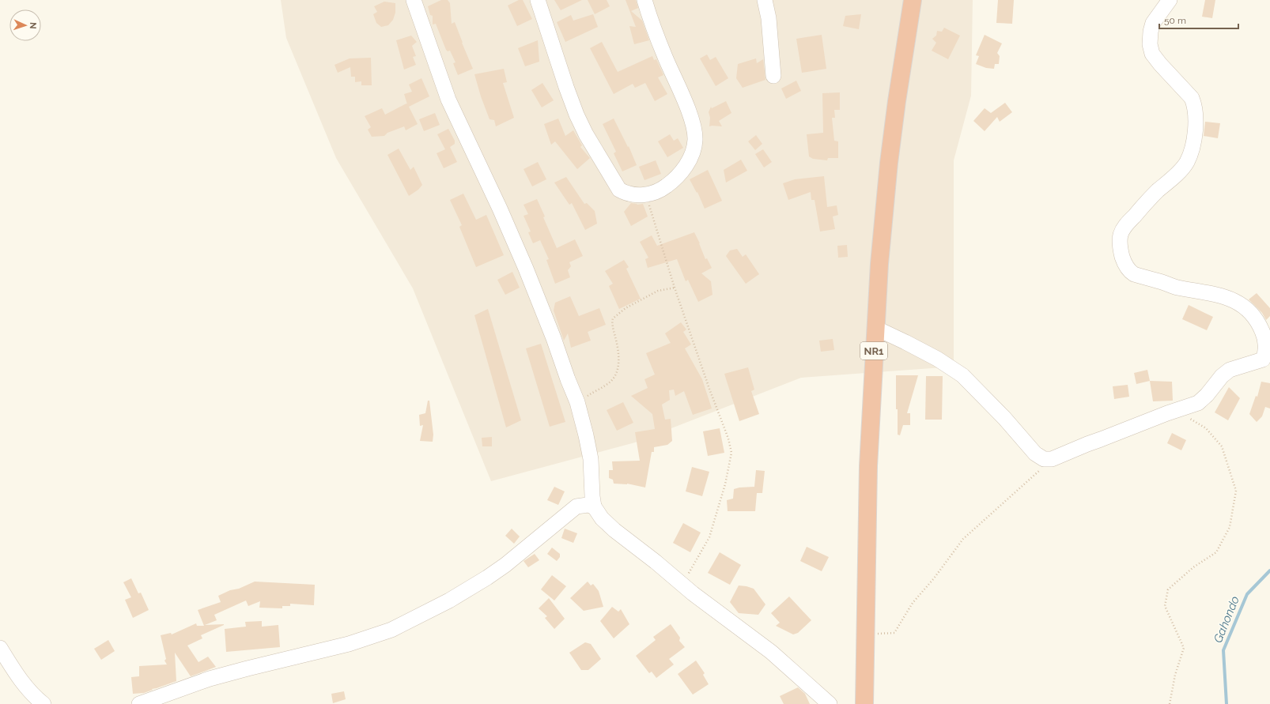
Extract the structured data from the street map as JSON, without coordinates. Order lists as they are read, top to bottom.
{
  "streets": {
    "highway": ["NR1"]
  },
  "water": ["Gahondo"],
  "scale_bar": "50 m",
  "north": "right"
}
